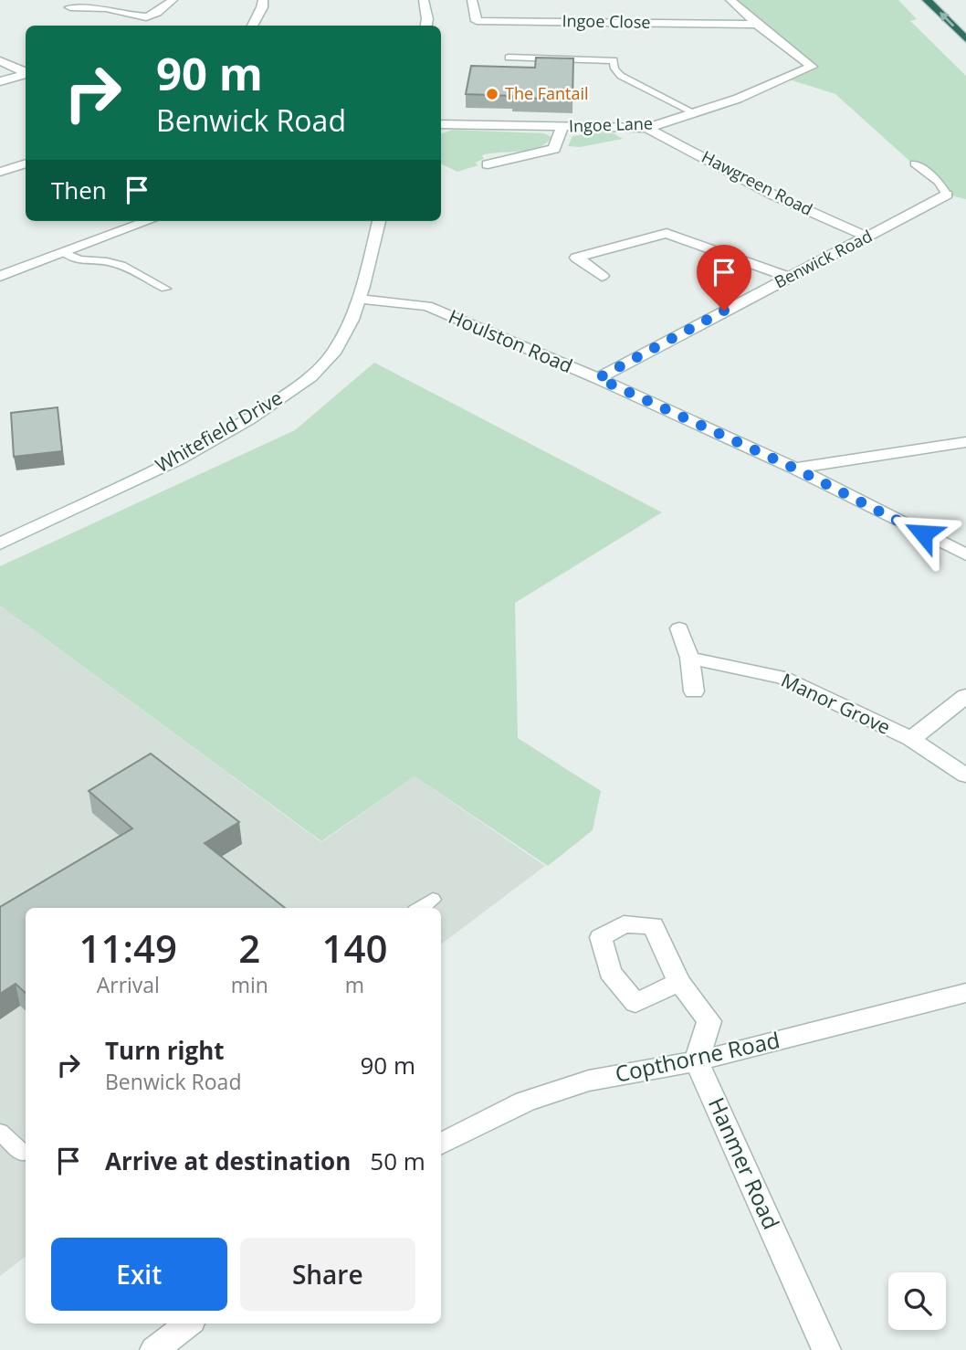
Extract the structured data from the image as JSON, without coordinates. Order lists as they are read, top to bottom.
{
  "streets": {
    "street": [
      "Ingoe Close",
      "Ingoe Lane",
      "Hawgreen Road",
      "Benwick Road",
      "Houlston Road",
      "Whitefield Drive",
      "Manor Grove",
      "Copthorne Road",
      "Hanmer Road"
    ]
  },
  "crossings": [
    ["Ingoe Close", "Ingoe Lane"],
    ["Ingoe Lane", "Hawgreen Road"],
    ["Hawgreen Road", "Benwick Road"],
    ["Benwick Road", "Houlston Road"],
    ["Houlston Road", "Whitefield Drive"],
    ["Copthorne Road", "Hanmer Road"]
  ],
  "places": ["The Fantail"],
  "page": {
    "turn": ["90 m", "Benwick Road"],
    "then": "Then",
    "eta": [
      "11:49",
      "Arrival",
      "2",
      "min",
      "140",
      "m"
    ],
    "list": [
      {
        "name": "Turn right",
        "note": "Benwick Road",
        "value": "90 m"
      },
      {
        "name": "Arrive at destination",
        "value": "50 m"
      }
    ],
    "buttons": ["Exit", "Share"]
  }
}
